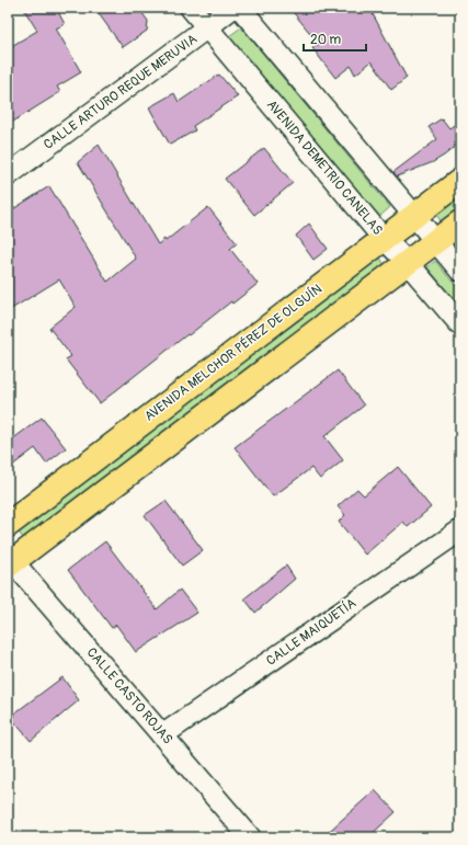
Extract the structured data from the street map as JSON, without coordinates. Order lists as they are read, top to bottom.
{
  "streets": {
    "highway": ["AVENIDA MELCHOR PÉREZ DE OLGUÍN"],
    "street": [
      "CALLE ARTURO REQUE MERUVIA",
      "AVENIDA DEMETRIO CANELAS",
      "CALLE MAIQUETÍA",
      "CALLE CASTO ROJAS"
    ]
  },
  "crossings": [
    ["CALLE ARTURO REQUE MERUVIA", "AVENIDA DEMETRIO CANELAS"],
    ["AVENIDA DEMETRIO CANELAS", "AVENIDA MELCHOR PÉREZ DE OLGUÍN"],
    ["CALLE MAIQUETÍA", "CALLE CASTO ROJAS"]
  ],
  "scale_bar": "20 m"
}
